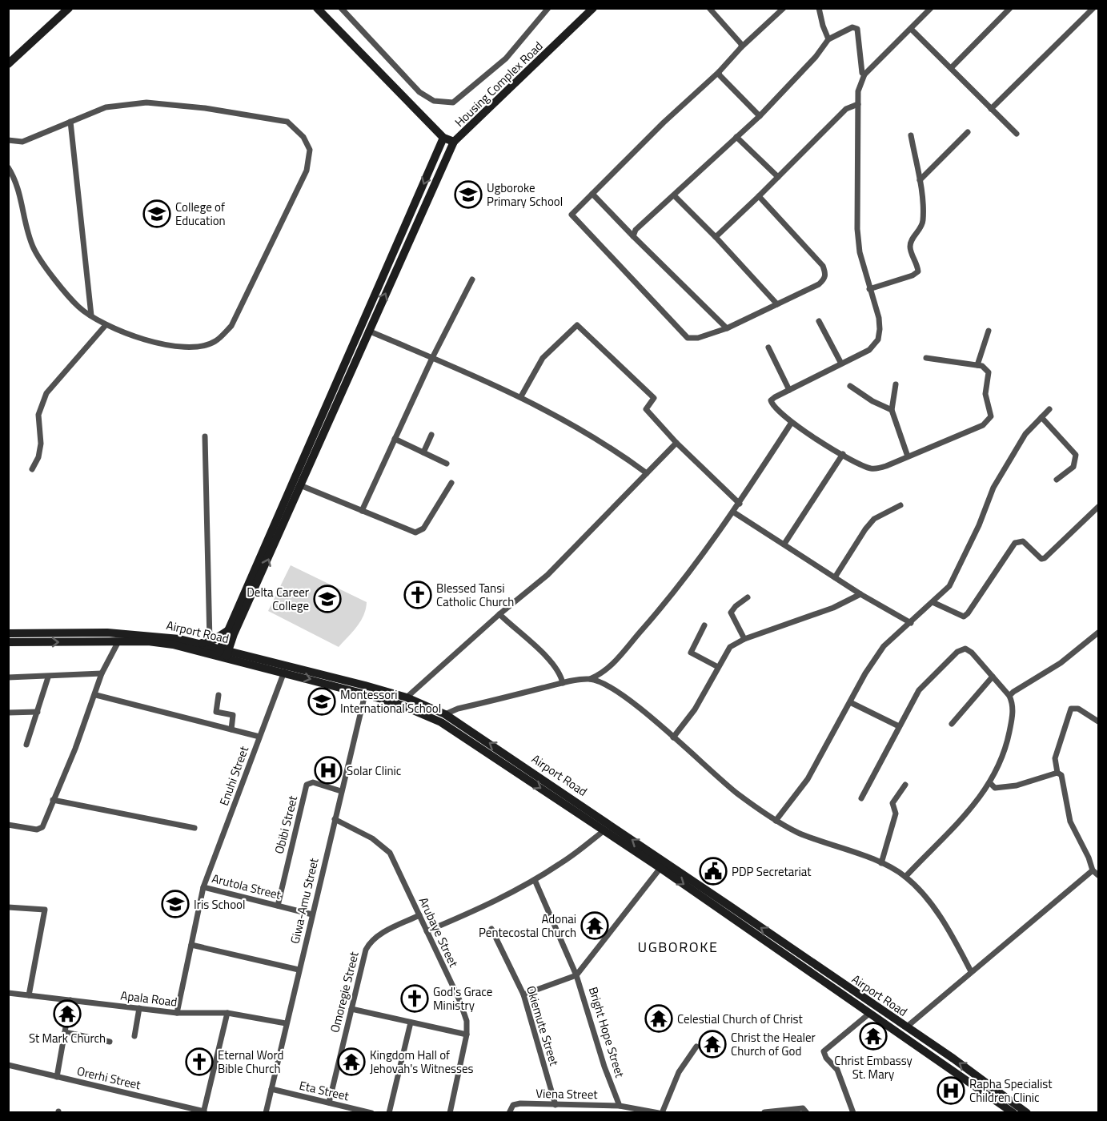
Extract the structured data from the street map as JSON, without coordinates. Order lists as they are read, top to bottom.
{
  "streets": {
    "main road": ["Housing Complex Road", "Airport Road"],
    "street": [
      "Enuhi Street",
      "Obibi Street",
      "Arutola Street",
      "Giwa-Amu Street",
      "Arubaye Street",
      "Omoregie Street",
      "Apala Road",
      "Okiemute Street",
      "Bright Hope Street",
      "Orerhi Street",
      "Eta Street",
      "Viena Street"
    ]
  },
  "crossings": [
    ["Airport Road", "Enuhi Street"],
    ["Airport Road", "Giwa-Amu Street"],
    ["Airport Road", "Bright Hope Street"],
    ["Enuhi Street", "Arutola Street"],
    ["Enuhi Street", "Apala Road"],
    ["Obibi Street", "Arutola Street"],
    ["Obibi Street", "Giwa-Amu Street"],
    ["Arutola Street", "Giwa-Amu Street"],
    ["Giwa-Amu Street", "Arubaye Street"],
    ["Giwa-Amu Street", "Apala Road"],
    ["Giwa-Amu Street", "Eta Street"],
    ["Arubaye Street", "Omoregie Street"],
    ["Omoregie Street", "Eta Street"],
    ["Okiemute Street", "Viena Street"],
    ["Bright Hope Street", "Viena Street"]
  ],
  "districts": ["UGBOROKE"],
  "places": {
    "school or university": [
      "Ugboroke Primary School",
      "College of Education",
      "Delta Career College",
      "Montessori International School",
      "Iris School"
    ],
    "church": ["Blessed Tansi Catholic Church", "God's Grace Ministry", "Eternal Word Bible Church"],
    "hospital": ["Solar Clinic", "Rapha Specialist Children Clinic"],
    "public building": ["PDP Secretariat"],
    "temple": [
      "Adonai Pentecostal Church",
      "St Mark Church",
      "Celestial Church of Christ",
      "Christ Embassy St. Mary",
      "Christ the Healer Church of God",
      "Kingdom Hall of Jehovah's Witnesses"
    ]
  }
}
